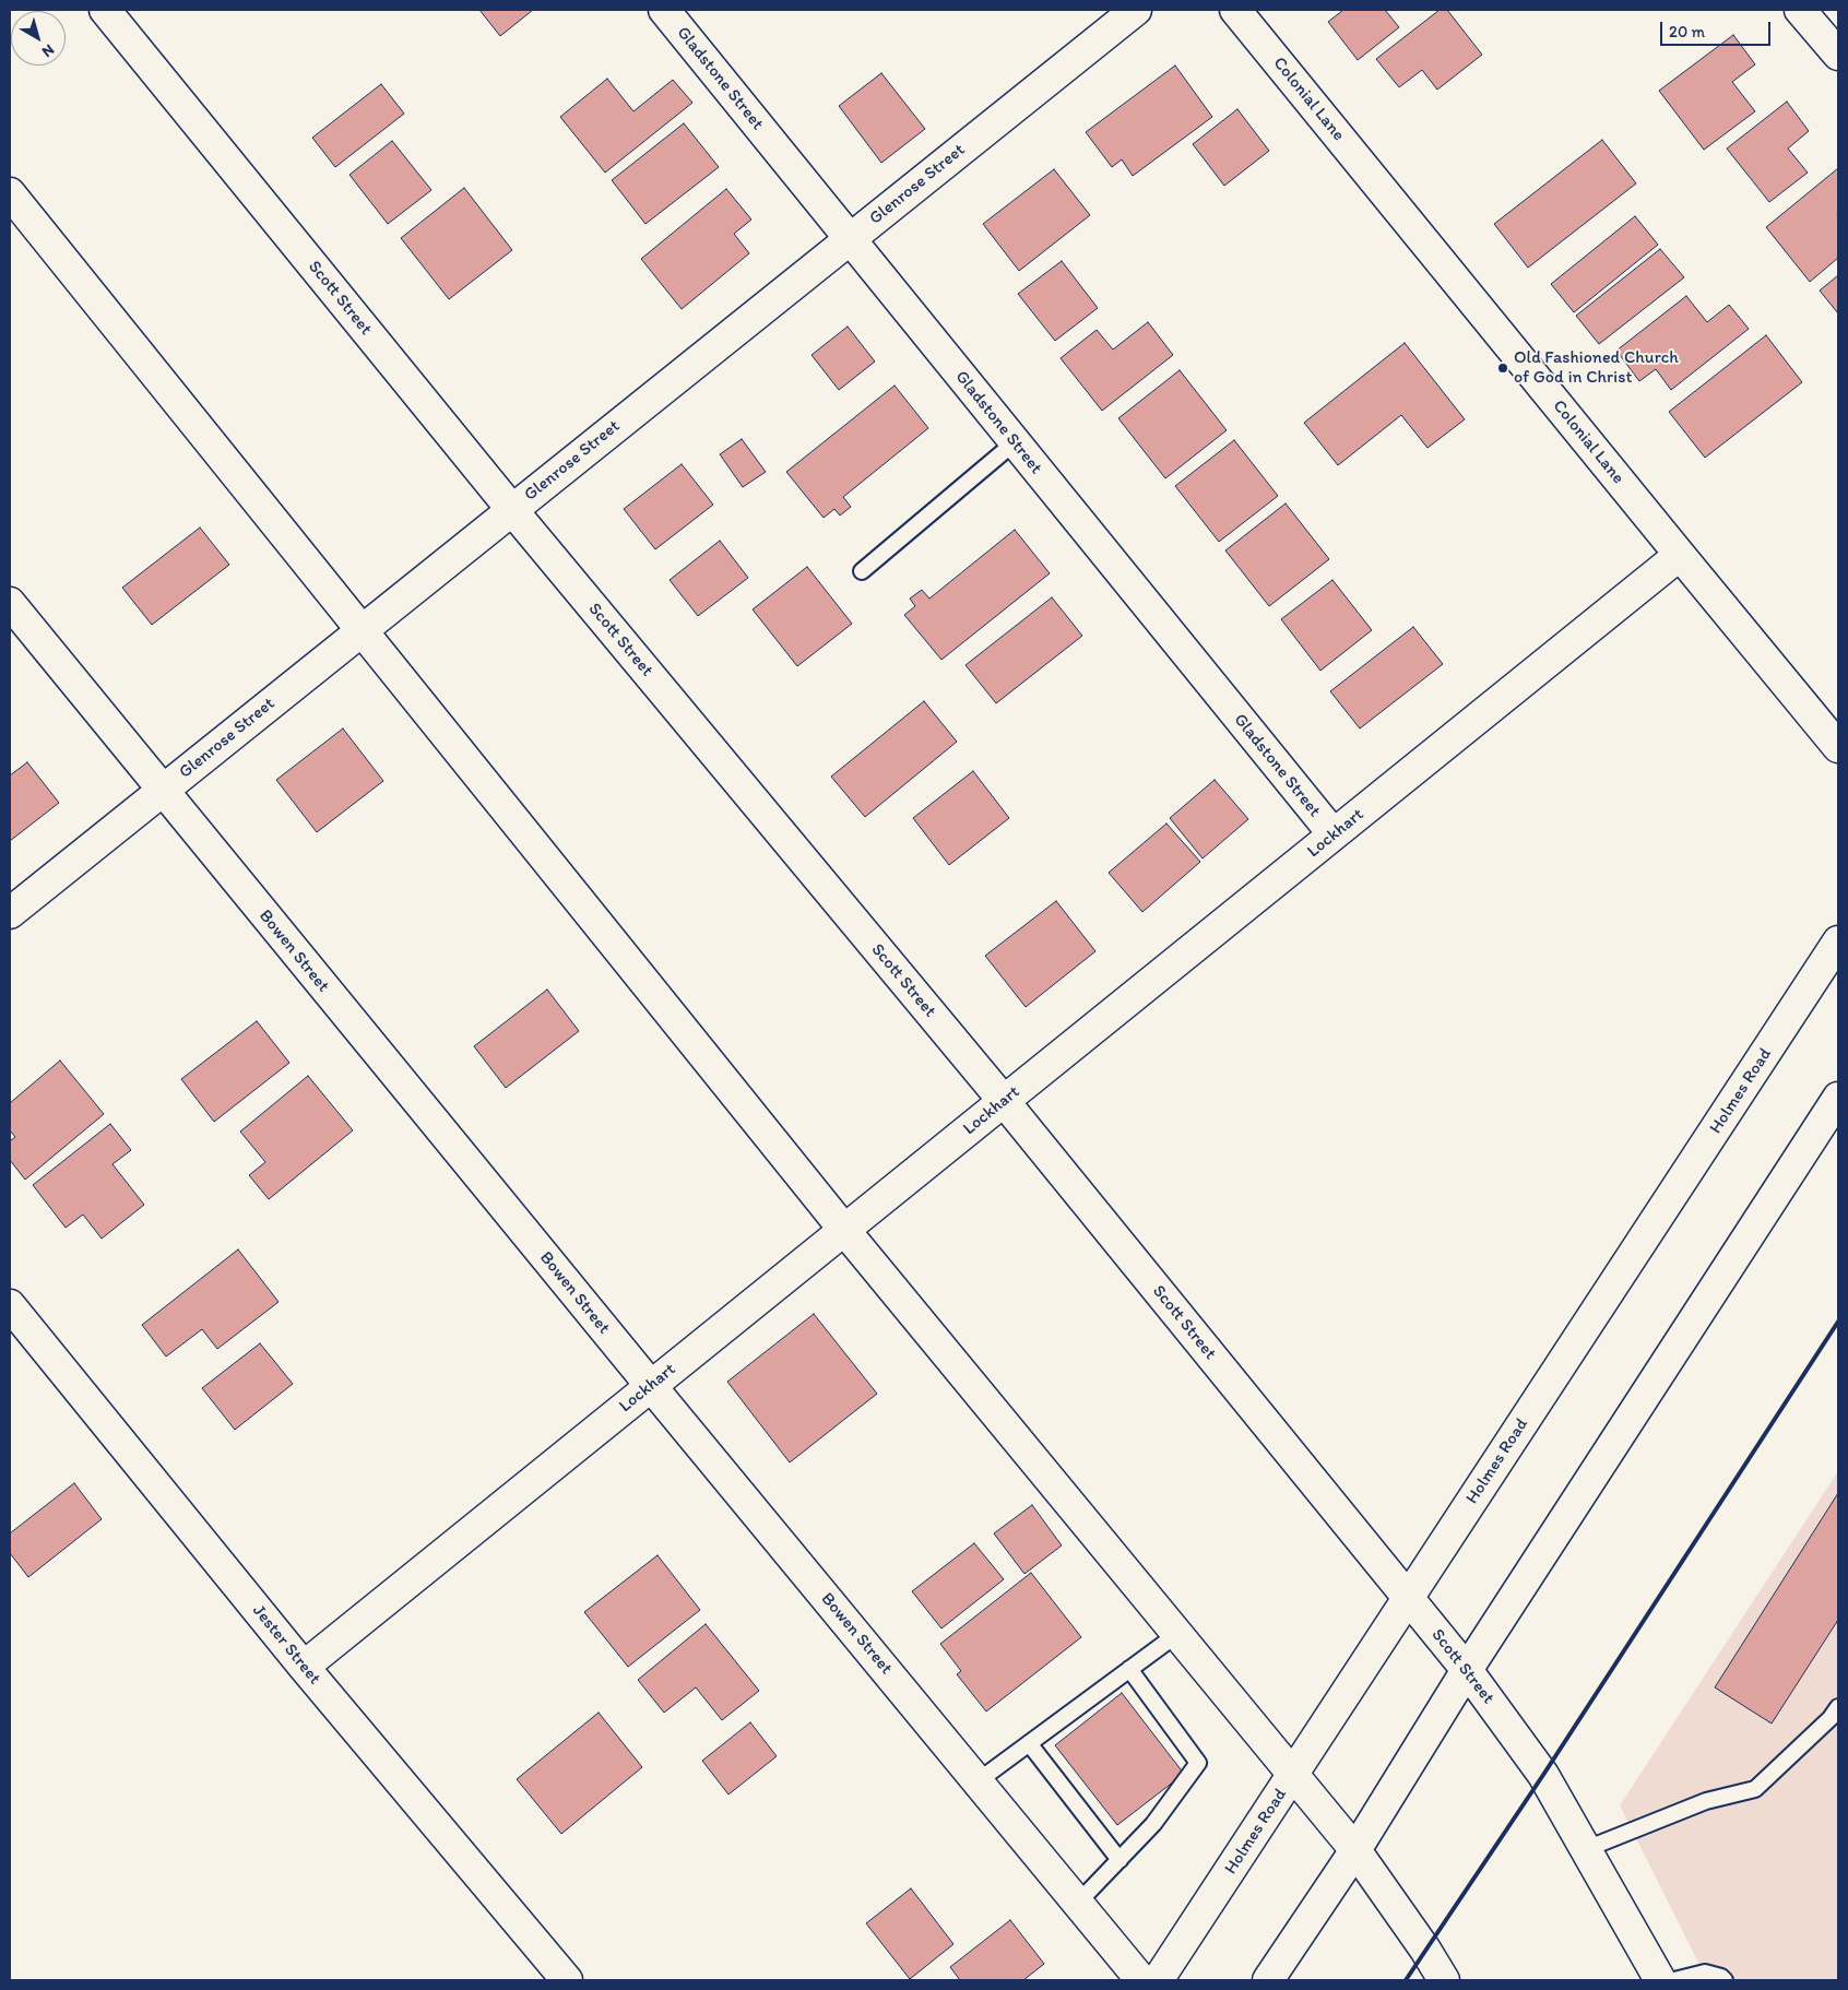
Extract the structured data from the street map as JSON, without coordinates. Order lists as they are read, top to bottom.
{
  "streets": {
    "street": [
      "Gladstone Street",
      "Colonial Lane",
      "Glenrose Street",
      "Scott Street",
      "Lockhart",
      "Bowen Street",
      "Holmes Road",
      "Jester Street"
    ]
  },
  "crossings": [
    ["Gladstone Street", "Glenrose Street"],
    ["Gladstone Street", "Lockhart"],
    ["Colonial Lane", "Lockhart"],
    ["Glenrose Street", "Scott Street"],
    ["Glenrose Street", "Bowen Street"],
    ["Scott Street", "Lockhart"],
    ["Scott Street", "Holmes Road"],
    ["Lockhart", "Bowen Street"],
    ["Lockhart", "Jester Street"]
  ],
  "places": ["Old Fashioned Church of God in Christ"],
  "scale_bar": "20 m",
  "north": "bottom right"
}
